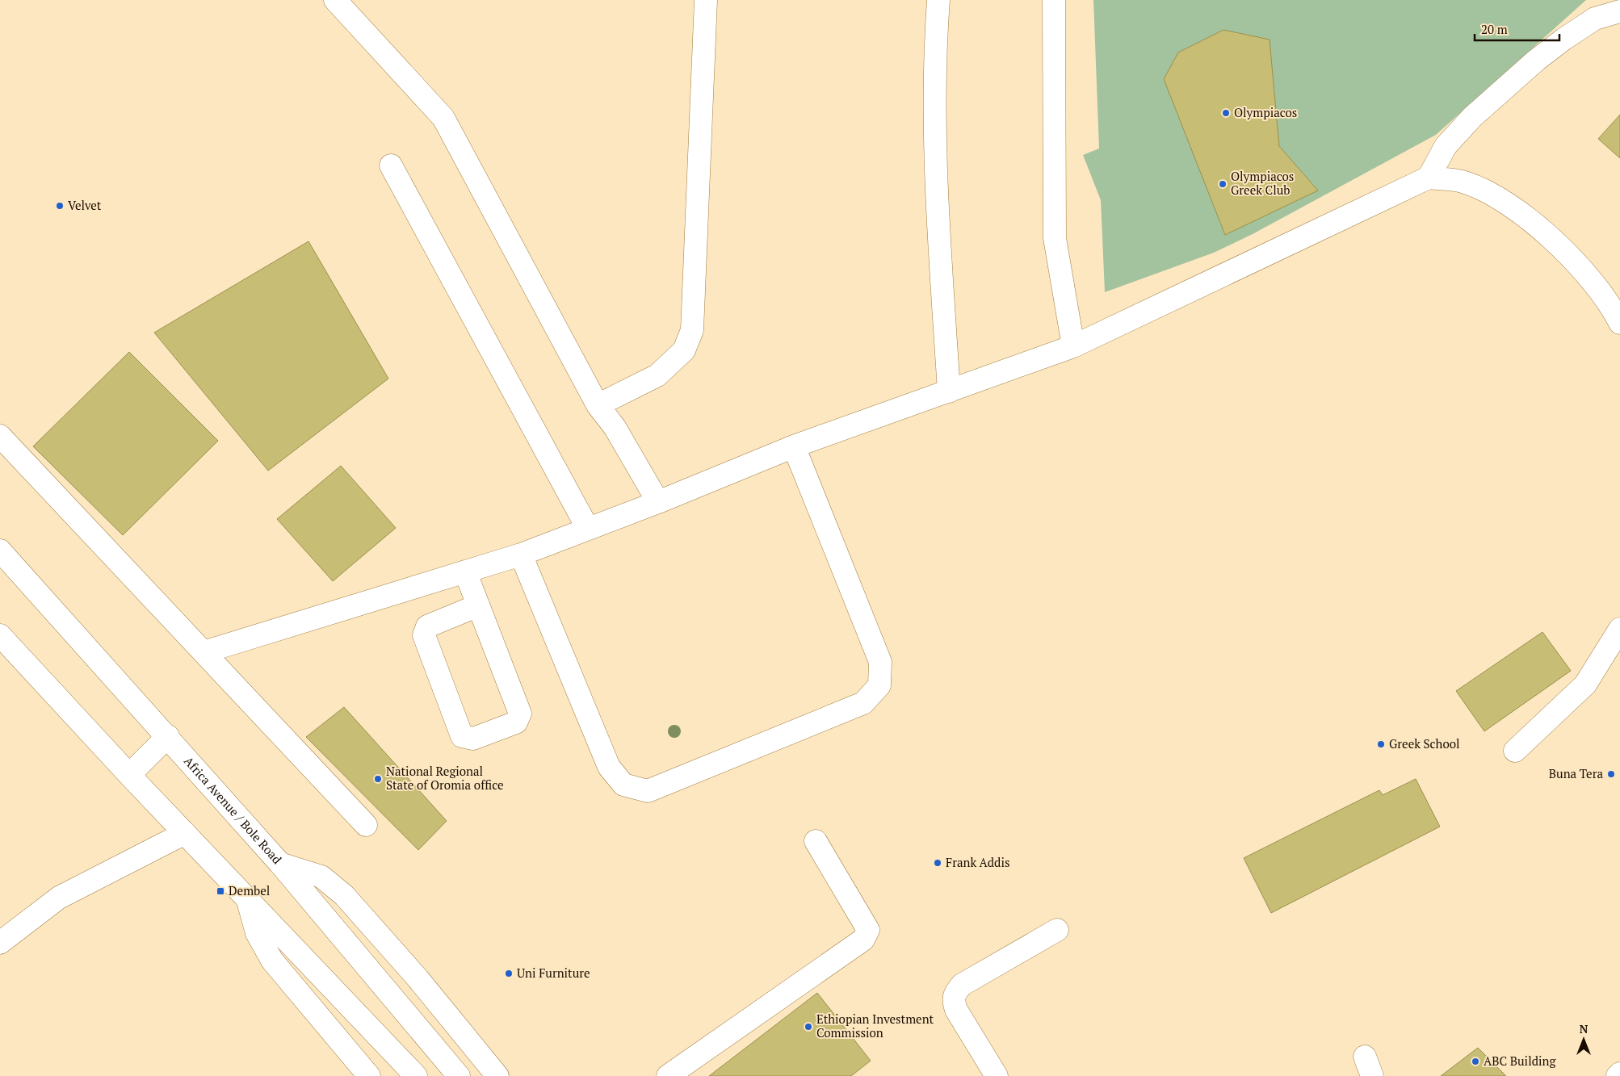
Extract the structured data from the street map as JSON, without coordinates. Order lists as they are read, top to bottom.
{
  "streets": {
    "street": ["Africa Avenue / Bole Road"]
  },
  "places": {
    "other": [
      "Olympiacos",
      "Olympiacos Greek Club",
      "Velvet",
      "Greek School",
      "Buna Tera",
      "National Regional State of Oromia office",
      "Frank Addis",
      "Uni Furniture",
      "Ethiopian Investment Commission",
      "ABC Building"
    ],
    "transit": ["Dembel"]
  },
  "scale_bar": "20 m",
  "north": "top"
}
